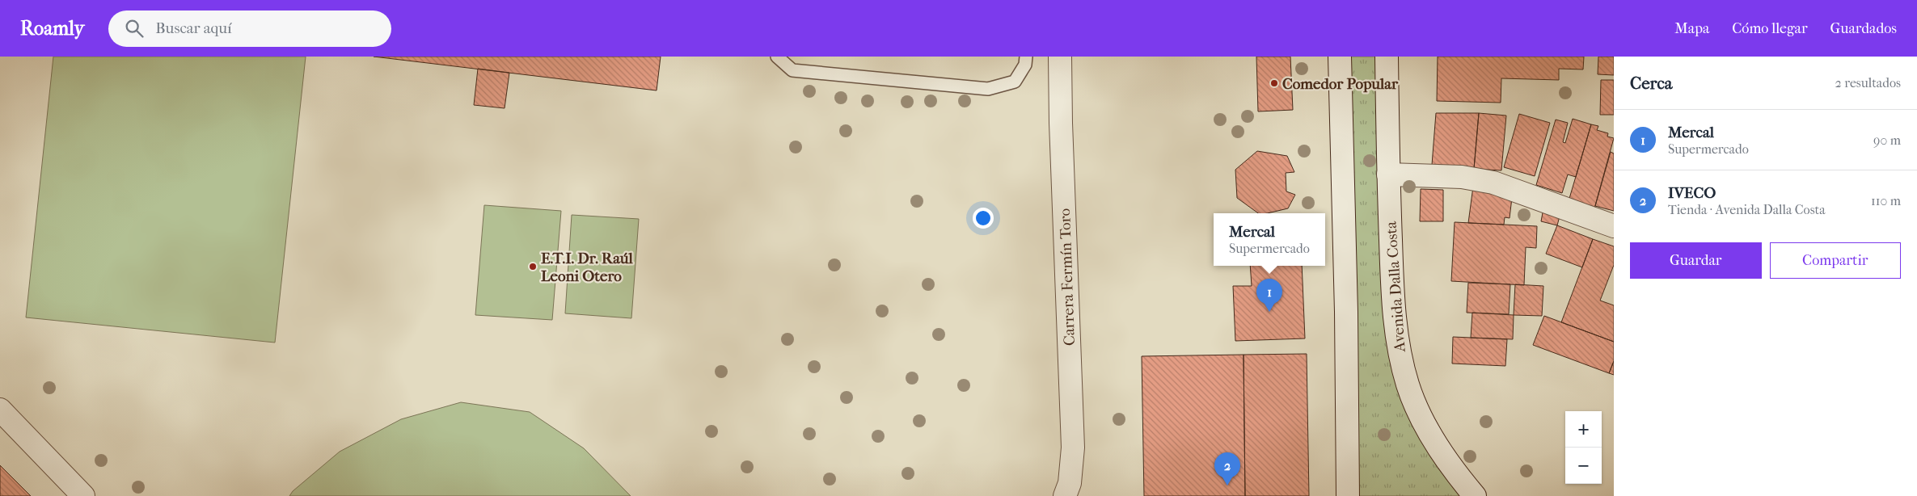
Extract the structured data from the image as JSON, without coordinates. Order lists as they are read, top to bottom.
{
  "streets": {
    "street": ["Carrera Fermín Toro", "Avenida Dalla Costa"]
  },
  "places": ["Comedor Popular", "E.T.I. Dr. Raúl Leoni Otero"],
  "page": {
    "header": "Roamly",
    "search": "Buscar aquí",
    "nav": ["Mapa", "Cómo llegar", "Guardados"],
    "heading": ["Cerca", "2 resultados"],
    "list": [
      {
        "mark": "1",
        "name": "Mercal",
        "note": "Supermercado",
        "value": "90 m"
      },
      {
        "mark": "2",
        "name": "IVECO",
        "note": "Tienda · Avenida Dalla Costa",
        "value": "110 m"
      }
    ],
    "popup": ["Mercal", "Supermercado"],
    "buttons": ["Guardar", "Compartir"],
    "pins": ["1", "2"],
    "map_buttons": ["+", "−"]
  }
}
